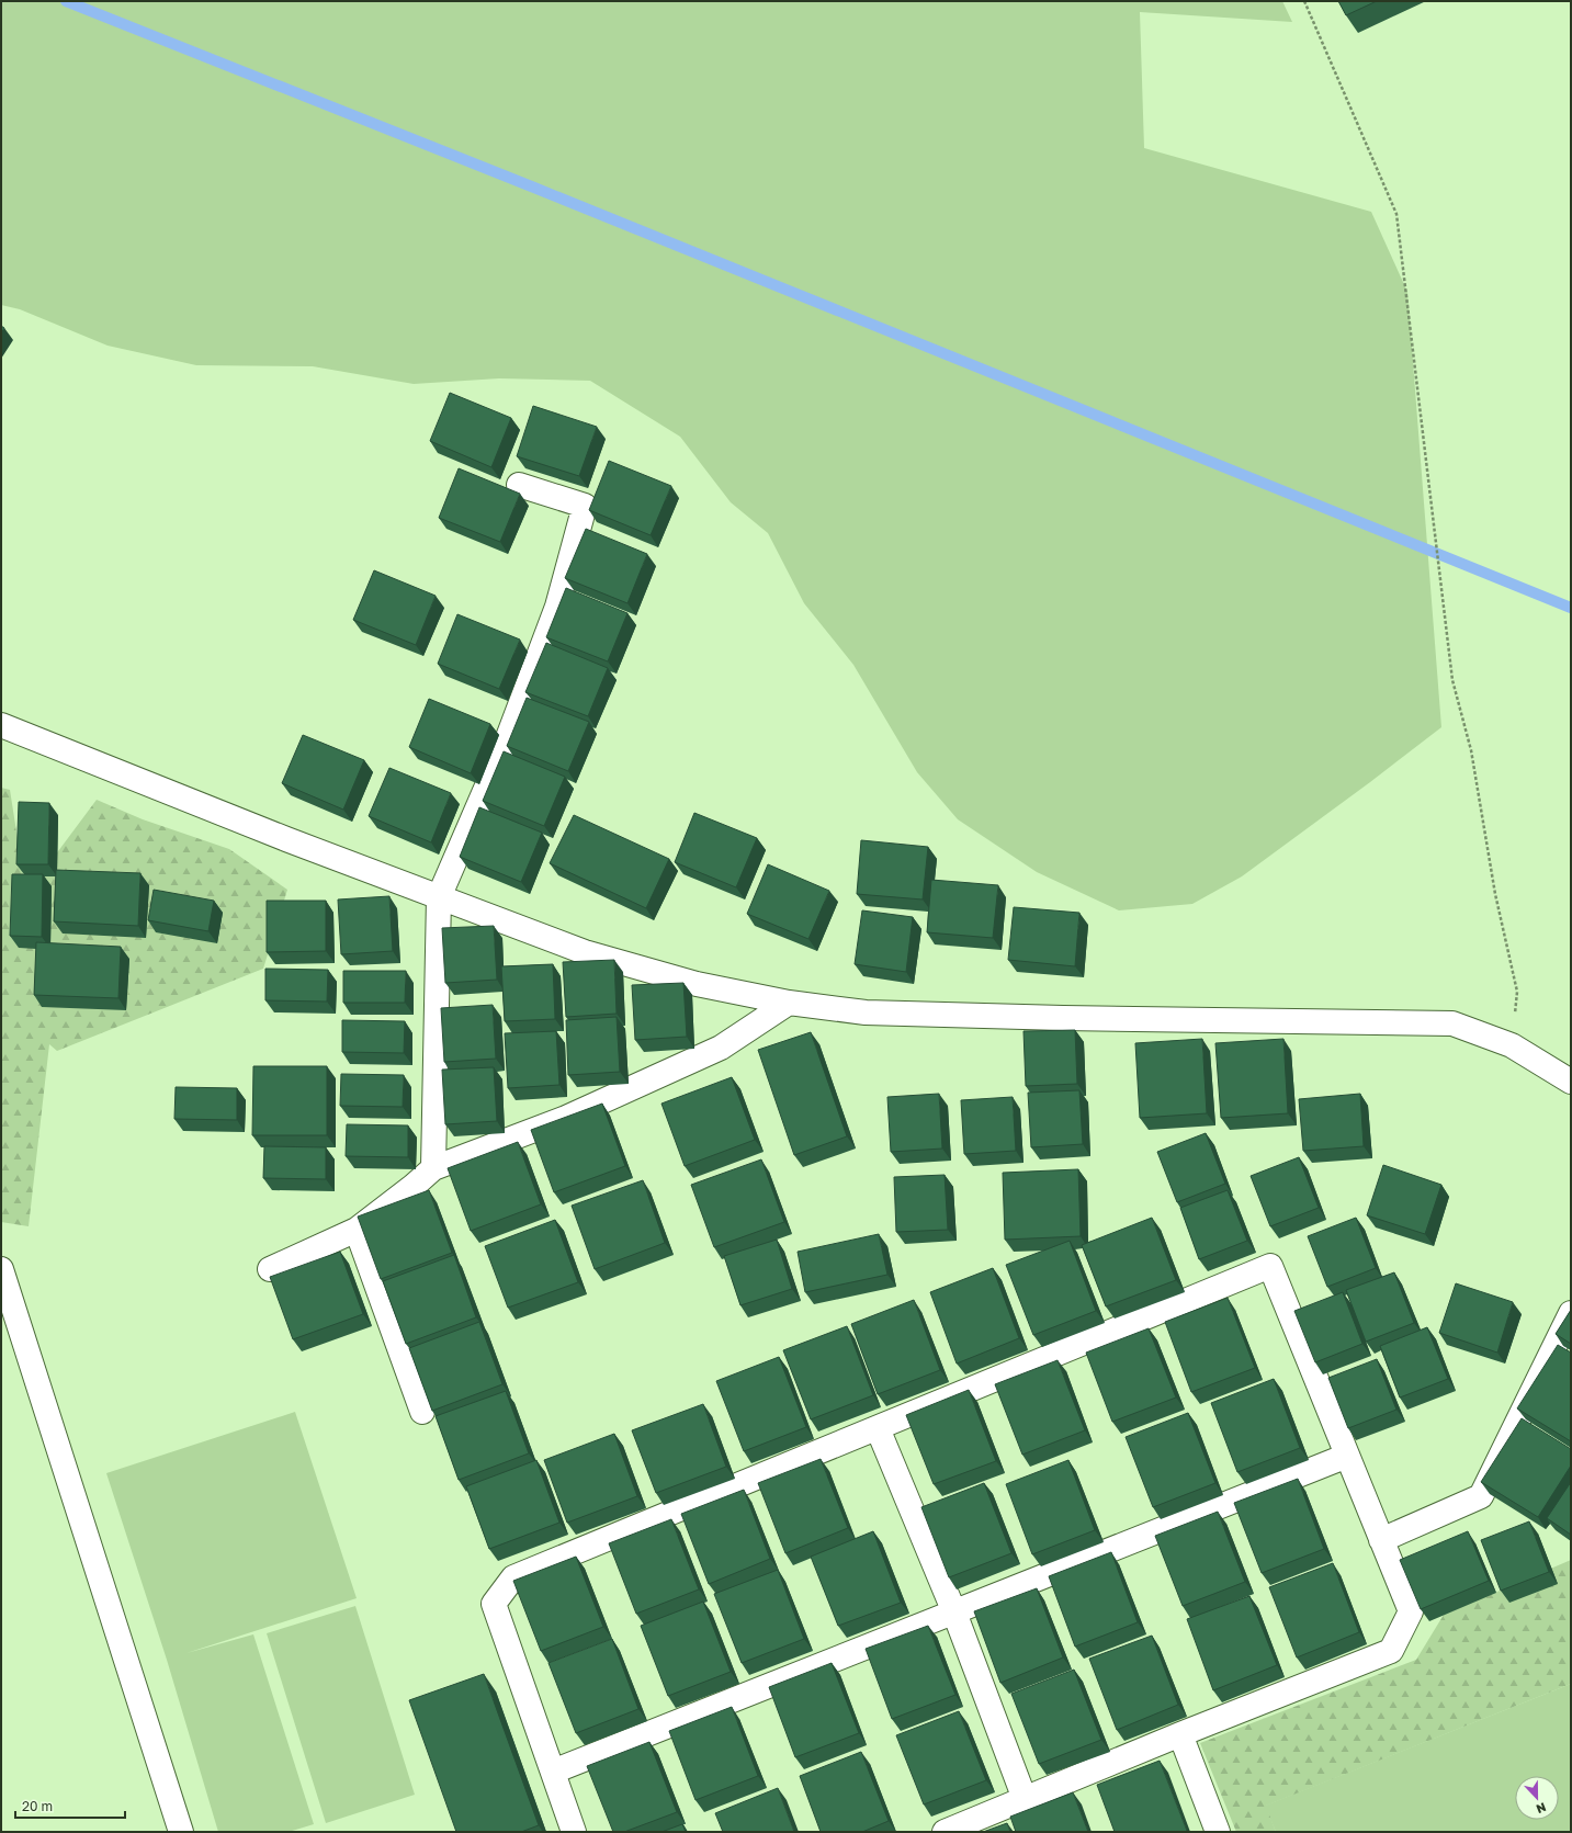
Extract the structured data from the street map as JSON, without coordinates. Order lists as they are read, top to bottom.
{
  "scale_bar": "20 m",
  "north": "bottom"
}
